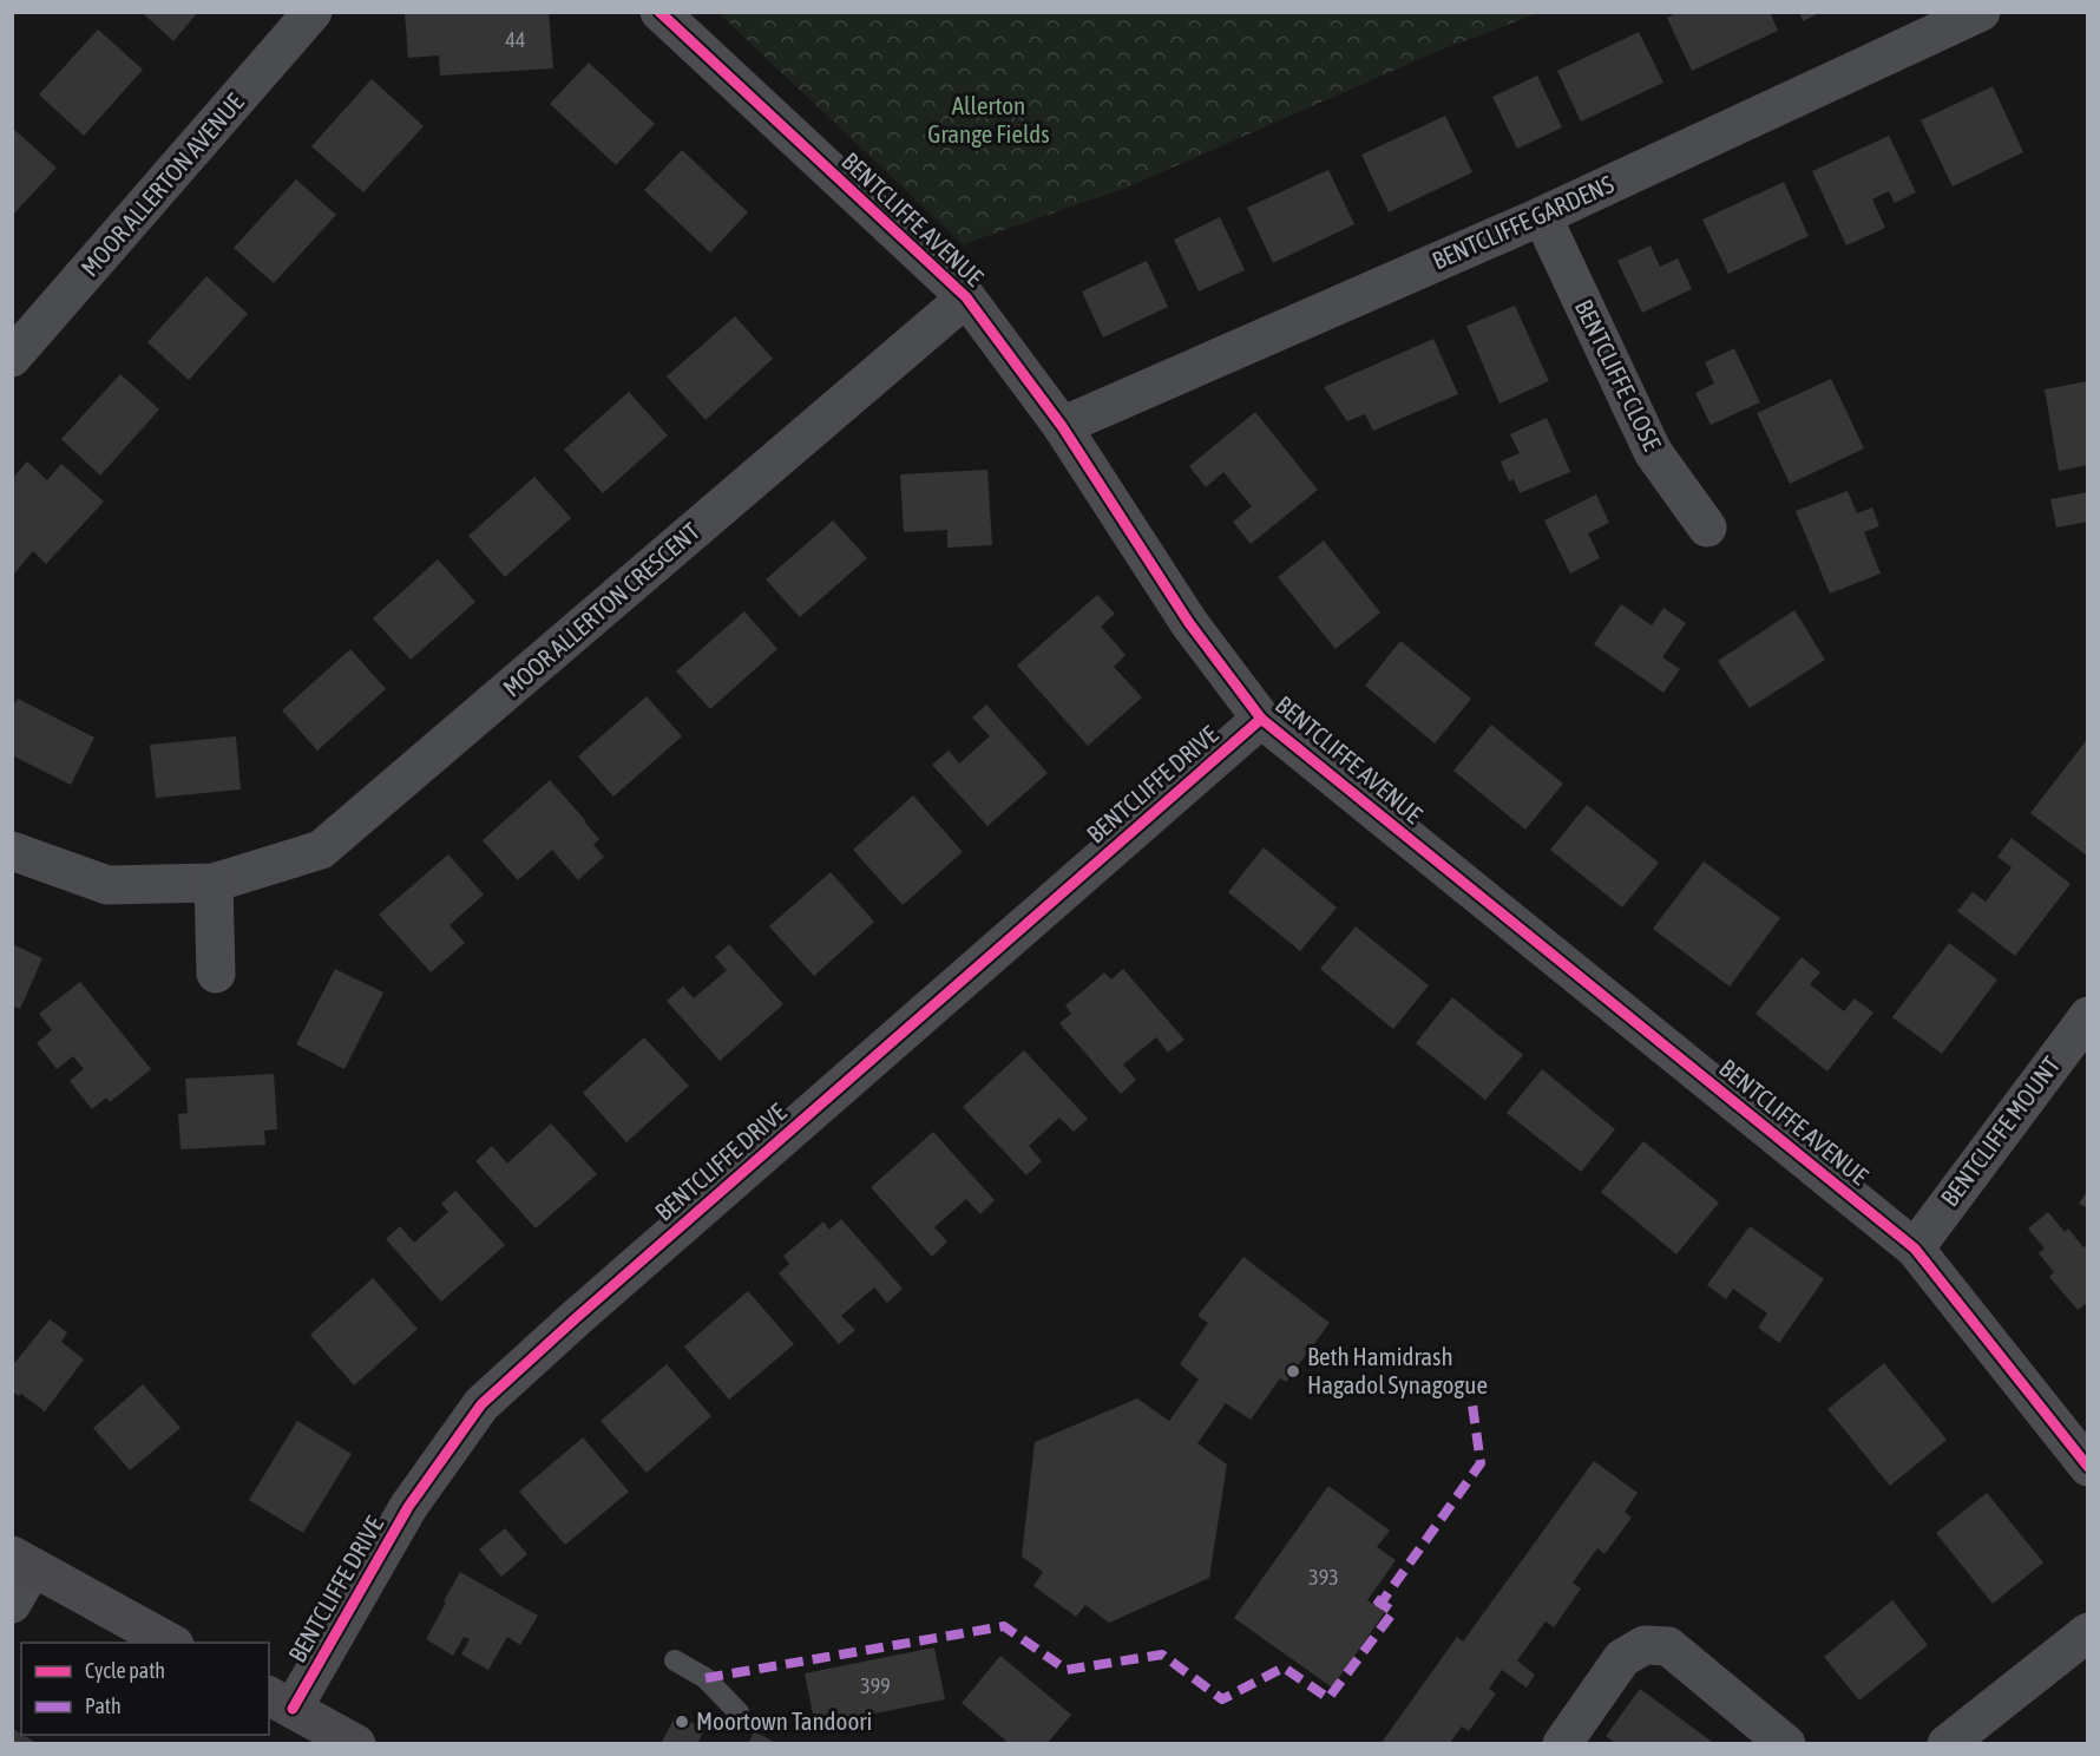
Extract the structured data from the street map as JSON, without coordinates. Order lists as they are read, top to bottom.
{
  "streets": {
    "street": [
      "MOOR ALLERTON AVENUE",
      "BENTCLIFFE AVENUE",
      "BENTCLIFFE GARDENS",
      "BENTCLIFFE CLOSE",
      "MOOR ALLERTON CRESCENT",
      "BENTCLIFFE DRIVE",
      "BENTCLIFFE MOUNT"
    ]
  },
  "crossings": [
    ["BENTCLIFFE AVENUE", "BENTCLIFFE GARDENS"],
    ["BENTCLIFFE AVENUE", "MOOR ALLERTON CRESCENT"],
    ["BENTCLIFFE AVENUE", "BENTCLIFFE DRIVE"],
    ["BENTCLIFFE AVENUE", "BENTCLIFFE MOUNT"],
    ["BENTCLIFFE GARDENS", "BENTCLIFFE CLOSE"]
  ],
  "parks": ["Allerton Grange Fields"],
  "places": ["Beth Hamidrash Hagadol Synagogue", "Moortown Tandoori"],
  "house_numbers": ["44", "393", "399"],
  "legend": ["Cycle path", "Path"]
}
